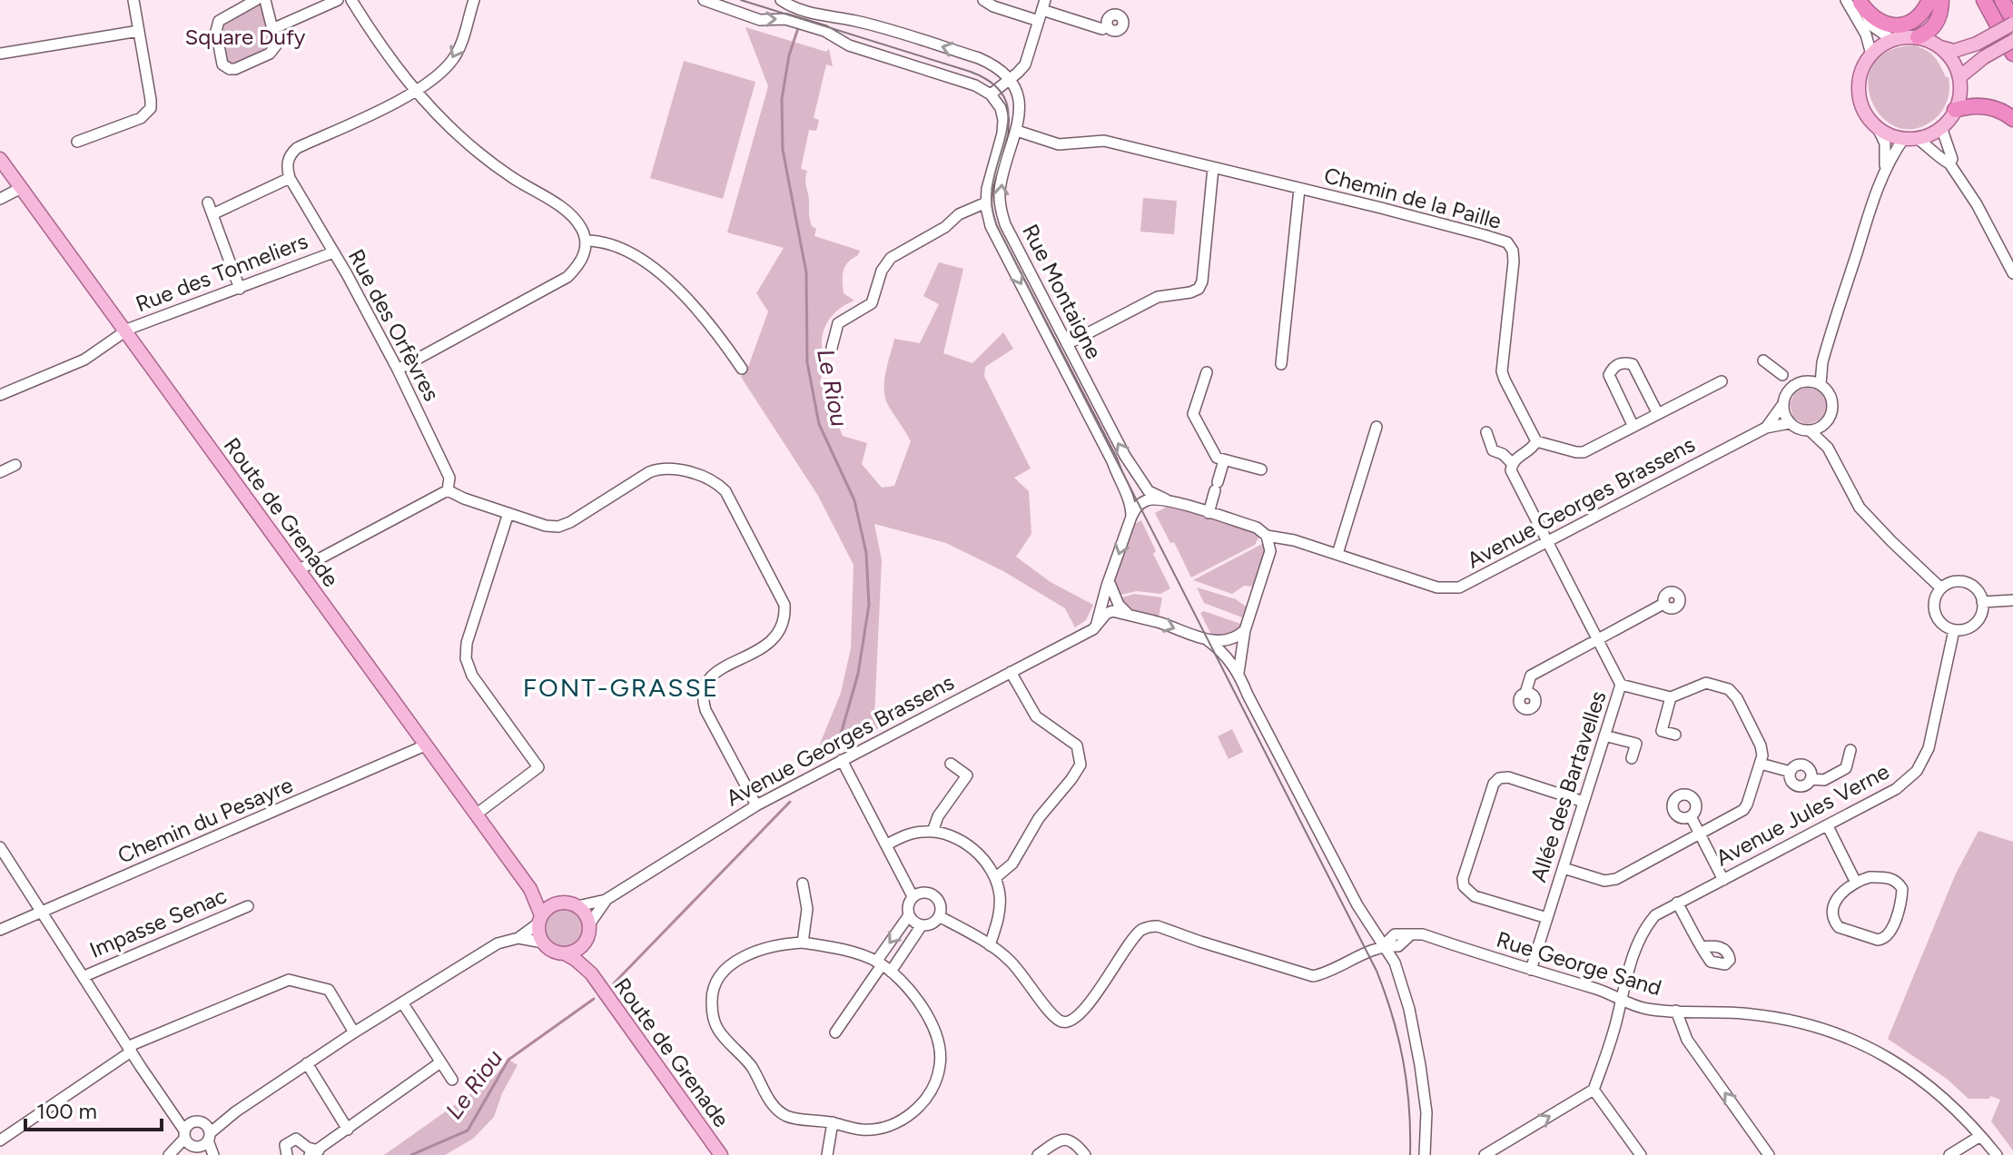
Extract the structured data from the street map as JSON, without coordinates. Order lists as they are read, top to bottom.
{
  "streets": {
    "main road": ["Route de Grenade"],
    "street": [
      "Chemin de la Paille",
      "Rue des Tonneliers",
      "Rue Montaigne",
      "Rue des Orfèvres",
      "Avenue Georges Brassens",
      "Allée des Bartavelles",
      "Avenue Jules Verne",
      "Chemin du Pesayre",
      "Impasse Senac",
      "Rue George Sand"
    ]
  },
  "crossings": [
    ["Chemin de la Paille", "Rue Montaigne"],
    ["Rue des Tonneliers", "Rue des Orfèvres"],
    ["Rue des Tonneliers", "Route de Grenade"],
    ["Rue Montaigne", "Avenue Georges Brassens"],
    ["Avenue Georges Brassens", "Allée des Bartavelles"],
    ["Route de Grenade", "Chemin du Pesayre"],
    ["Allée des Bartavelles", "Rue George Sand"],
    ["Avenue Jules Verne", "Rue George Sand"]
  ],
  "districts": ["FONT-GRASSE"],
  "water": ["Le Riou"],
  "parks": ["Square Dufy"],
  "scale_bar": "100 m"
}
